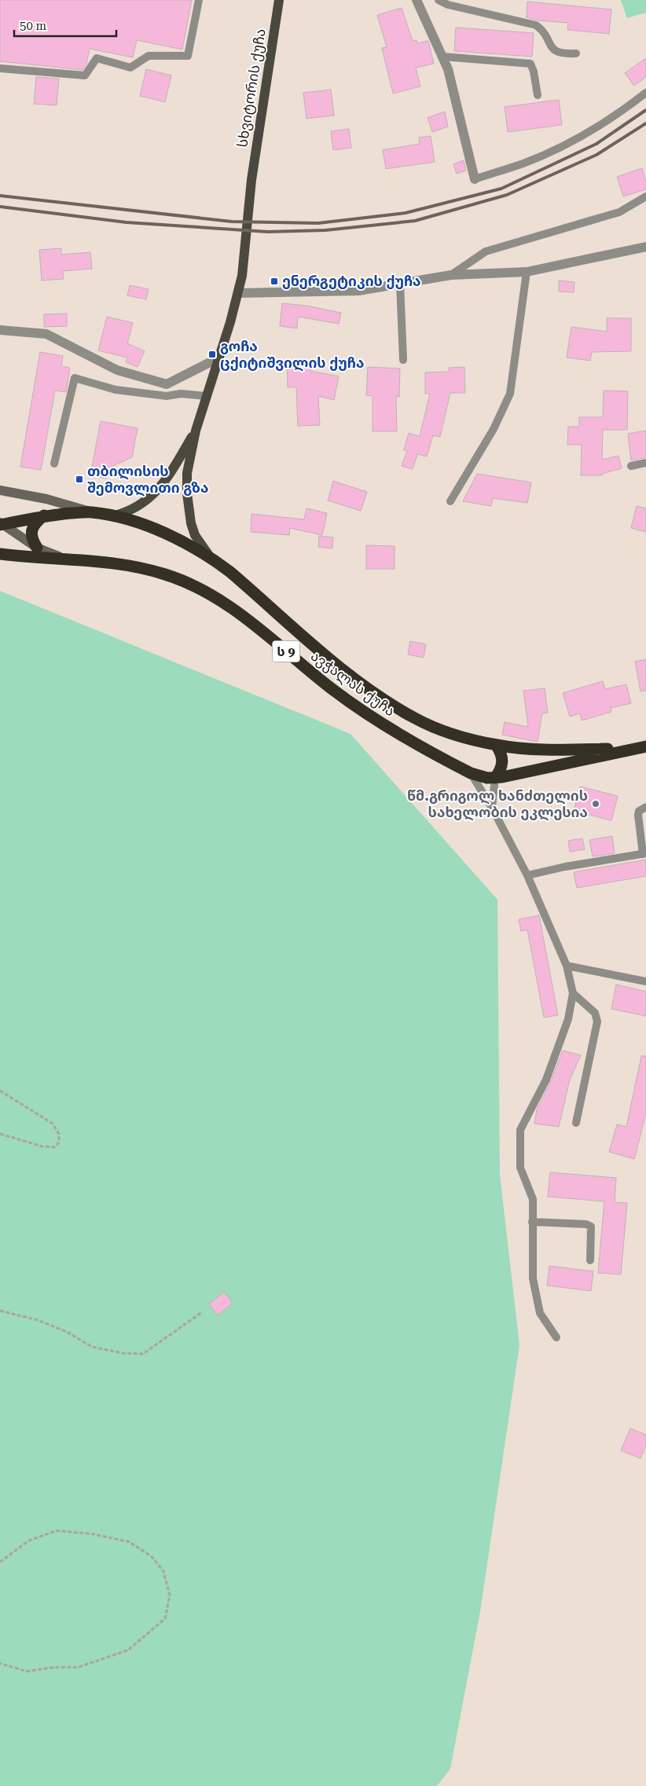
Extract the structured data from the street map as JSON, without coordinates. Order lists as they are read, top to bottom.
{
  "streets": {
    "highway": ["ს 9", "ავჭალას ქუჩა"],
    "main road": ["სხვიტორის ქუჩა"]
  },
  "crossings": [
    ["ს 9", "ავჭალას ქუჩა"]
  ],
  "places": {
    "transit": ["ენერგეტიკის ქუჩა", "გოჩა ცქიტიშვილის ქუჩა", "თბილისის შემოვლითი გზა"],
    "other": ["წმ.გრიგოლ ხანძთელის სახელობის ეკლესია"]
  },
  "scale_bar": "50 m"
}
